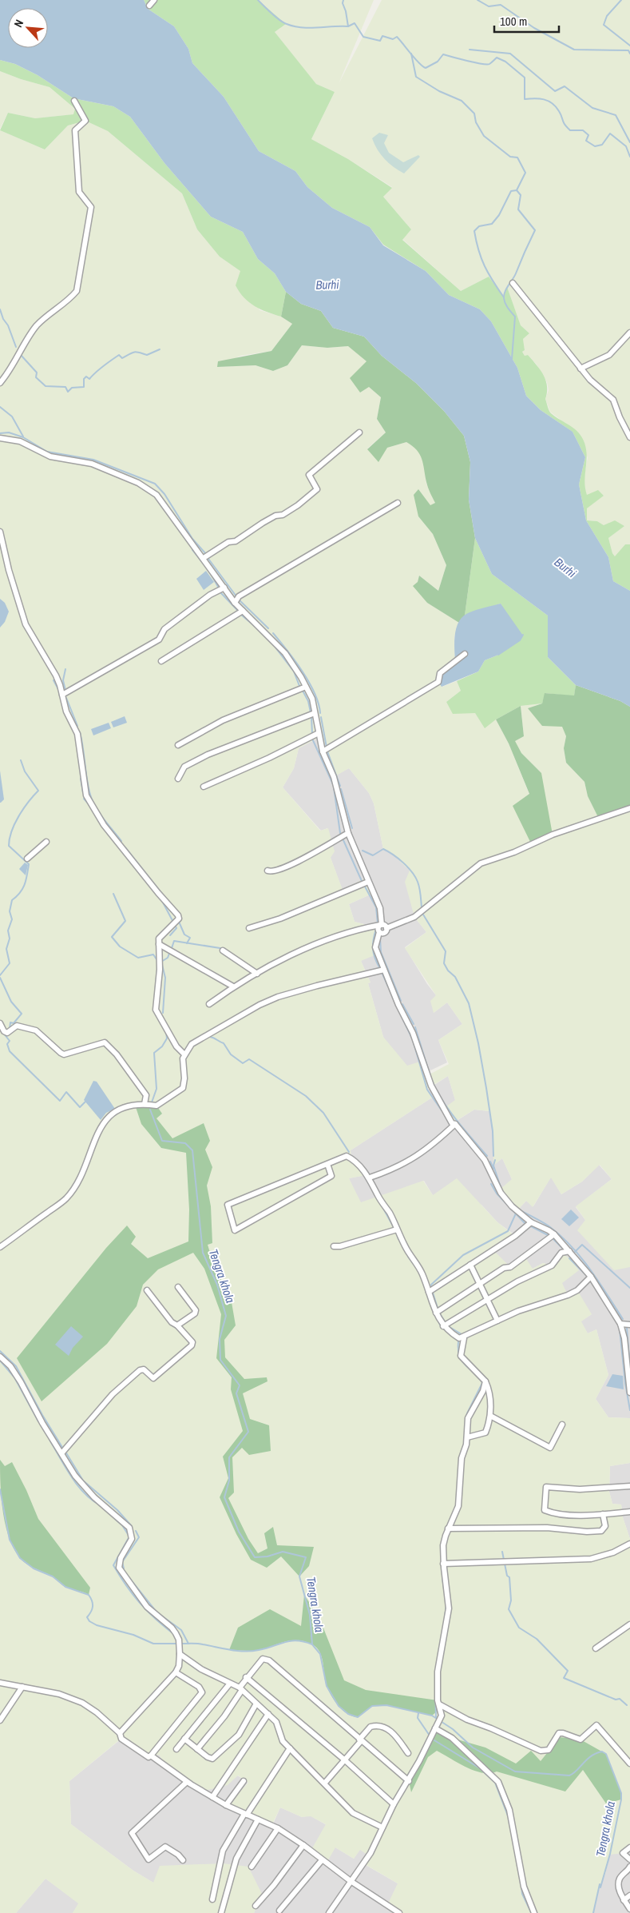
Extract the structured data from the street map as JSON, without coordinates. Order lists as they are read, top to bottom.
{
  "water": ["Burhi", "Tengra khola"],
  "scale_bar": "100 m",
  "north": "top left"
}
